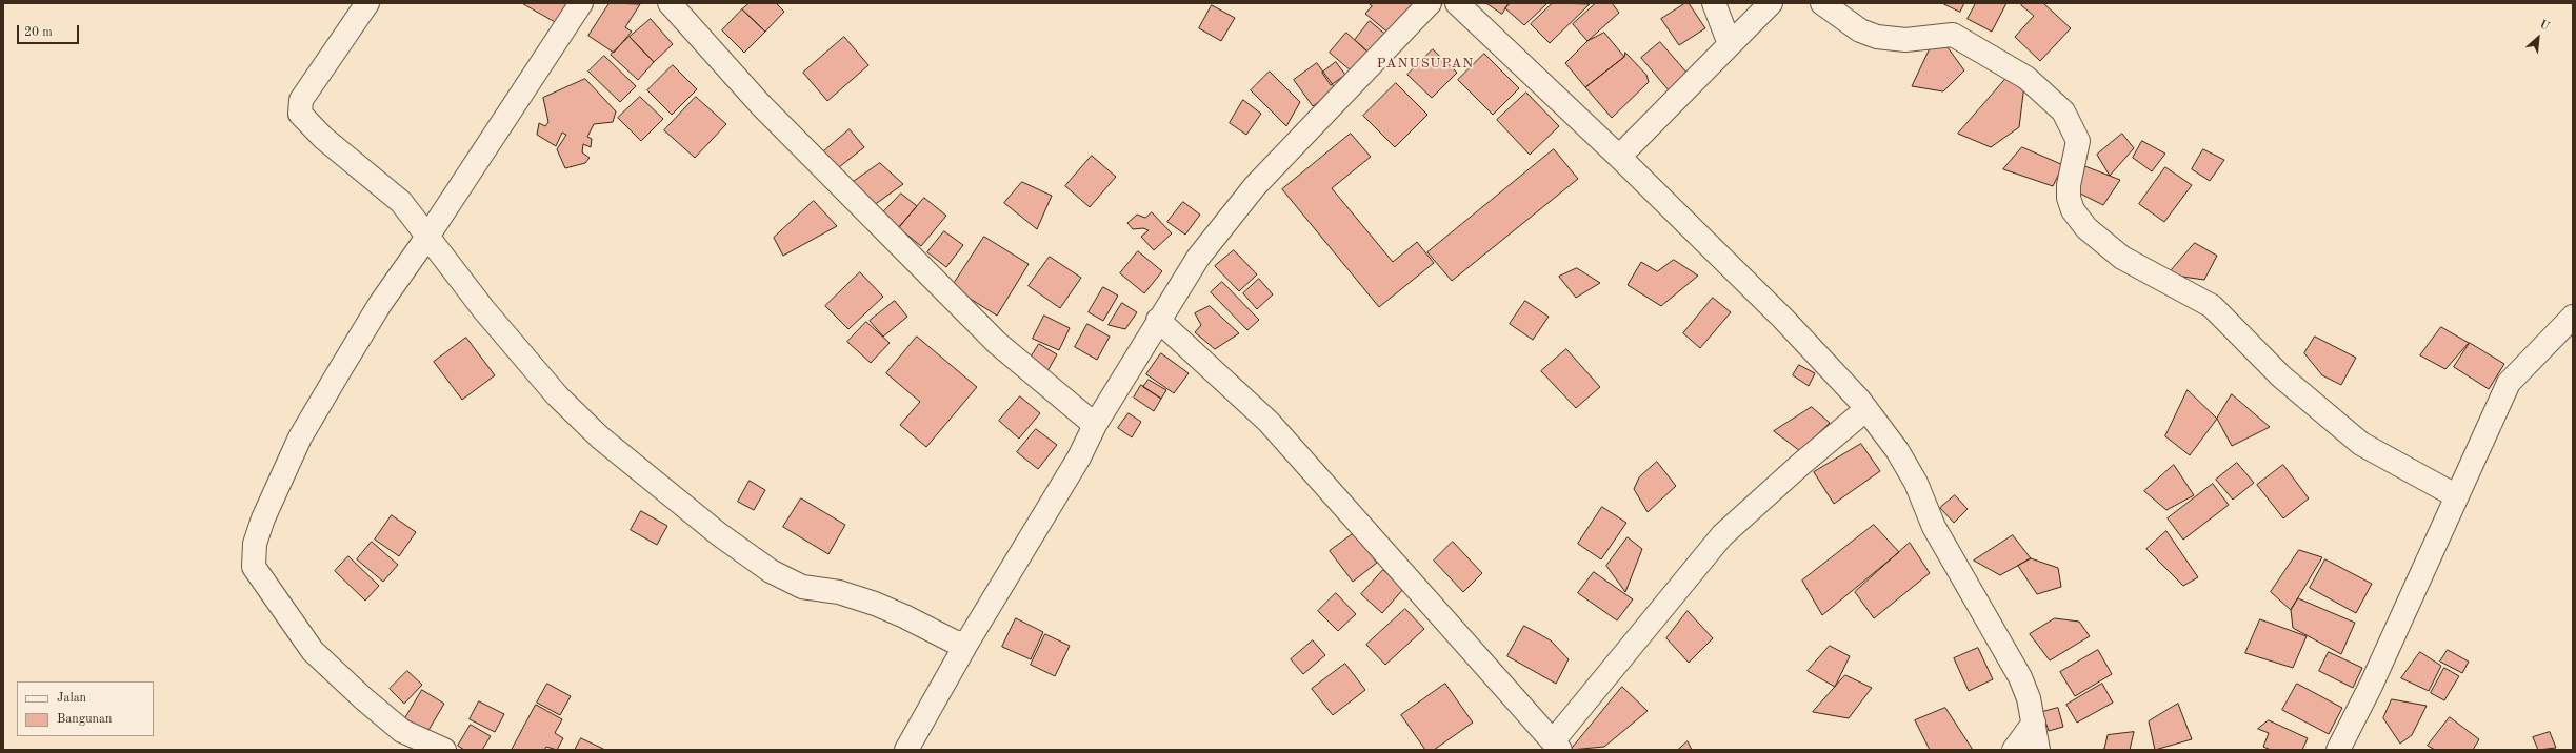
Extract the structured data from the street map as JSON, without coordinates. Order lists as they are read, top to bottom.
{
  "districts": ["PANUSUPAN"],
  "legend": ["Jalan", "Bangunan"],
  "scale_bar": "20 m",
  "north": "top right"
}
